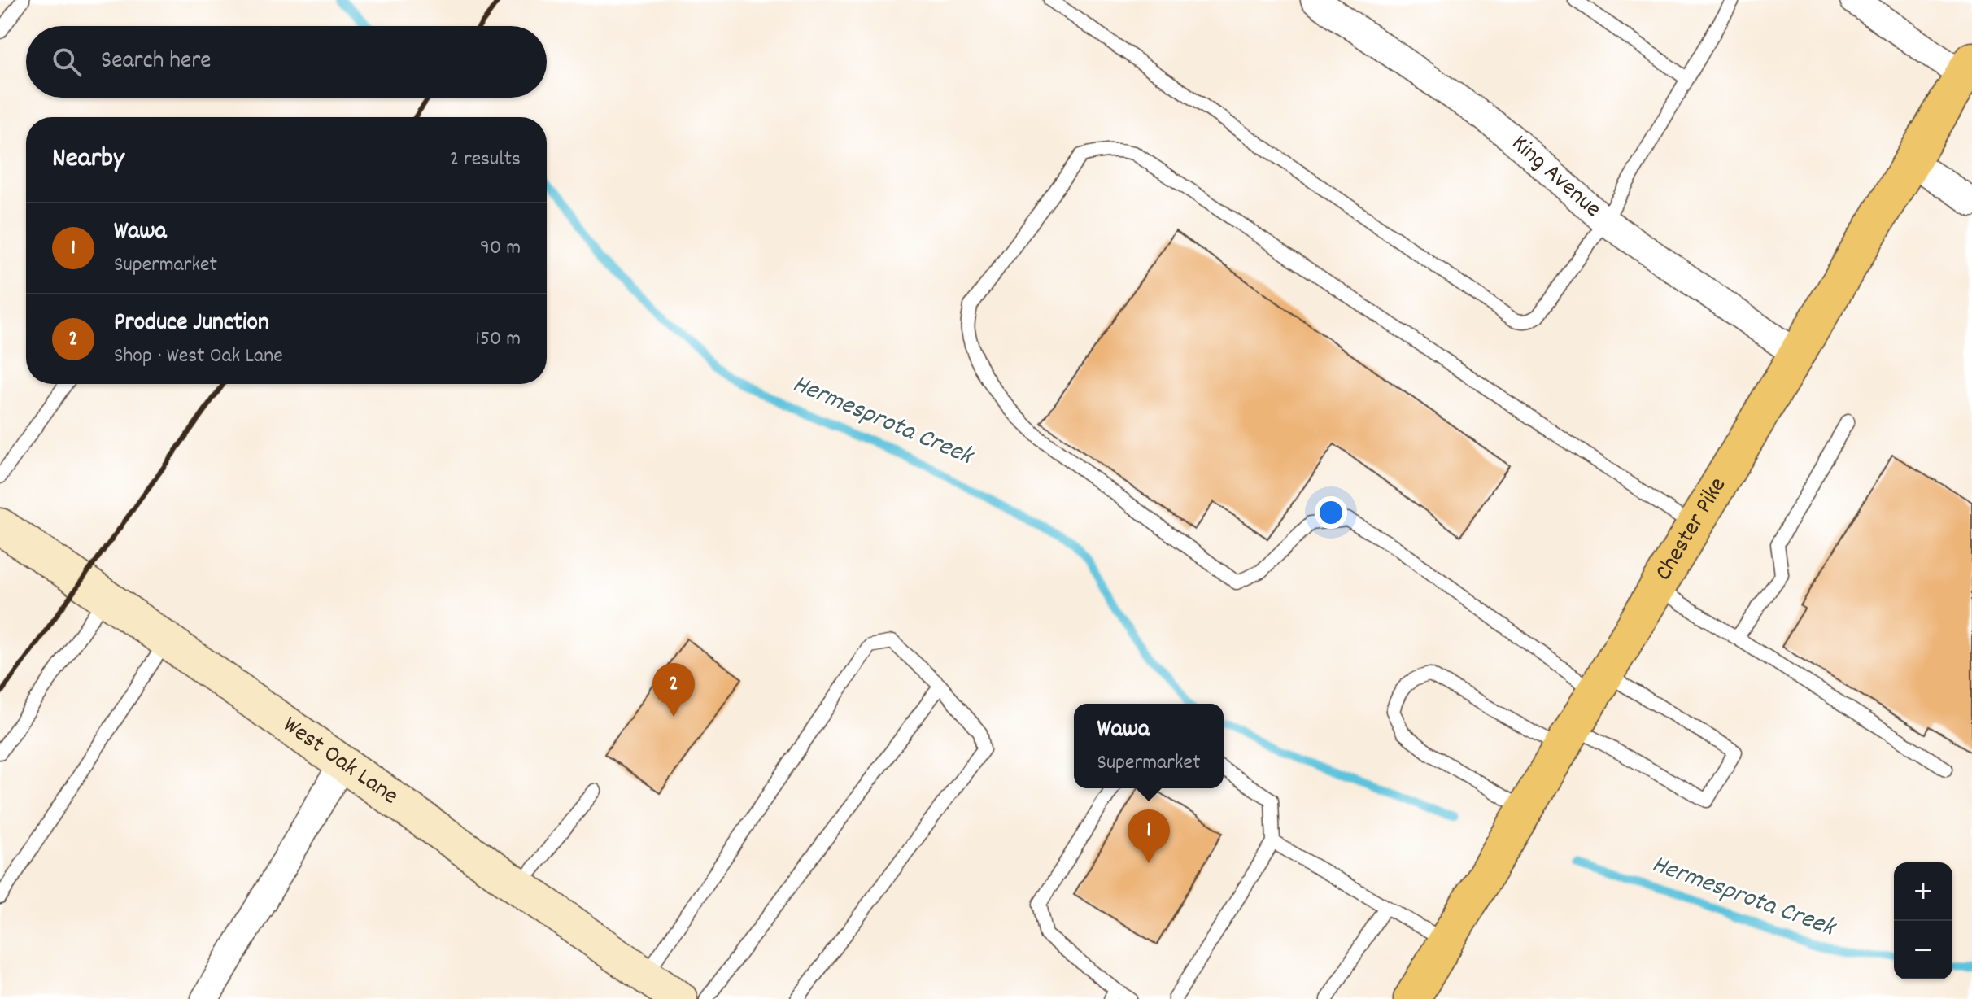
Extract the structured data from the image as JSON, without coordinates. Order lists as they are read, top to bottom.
{
  "streets": {
    "main road": ["Chester Pike", "West Oak Lane"],
    "street": ["King Avenue"]
  },
  "crossings": [
    ["King Avenue", "Chester Pike"]
  ],
  "water": ["Hermesprota Creek"],
  "page": {
    "search": "Search here",
    "heading": ["Nearby", "2 results"],
    "list": [
      {
        "mark": "1",
        "name": "Wawa",
        "note": "Supermarket",
        "value": "90 m"
      },
      {
        "mark": "2",
        "name": "Produce Junction",
        "note": "Shop · West Oak Lane",
        "value": "150 m"
      }
    ],
    "pins": ["2", "1"],
    "popup": ["Wawa", "Supermarket"],
    "map_buttons": ["+", "−"]
  }
}
